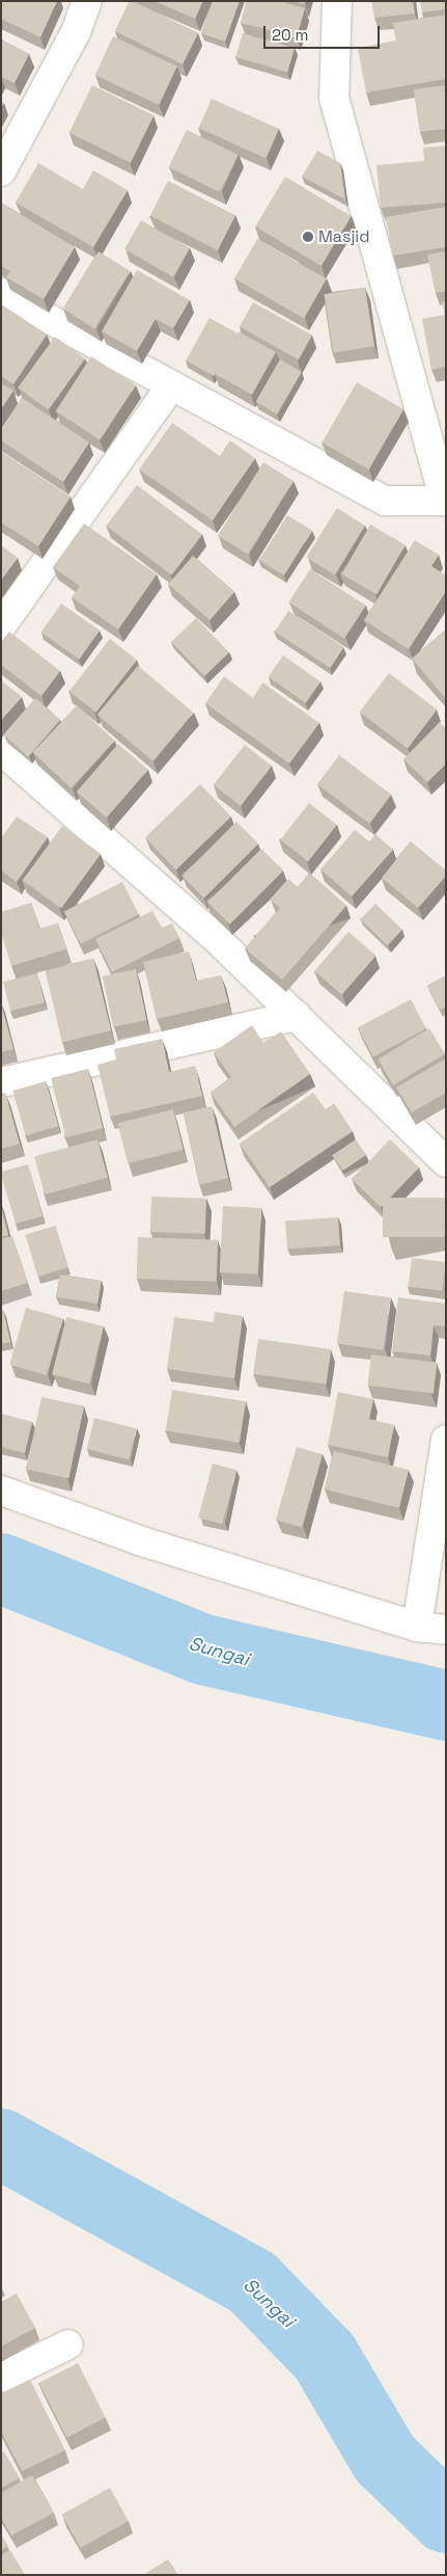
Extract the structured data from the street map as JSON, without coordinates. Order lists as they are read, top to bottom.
{
  "water": ["Sungai"],
  "places": ["Masjid"],
  "scale_bar": "20 m"
}
